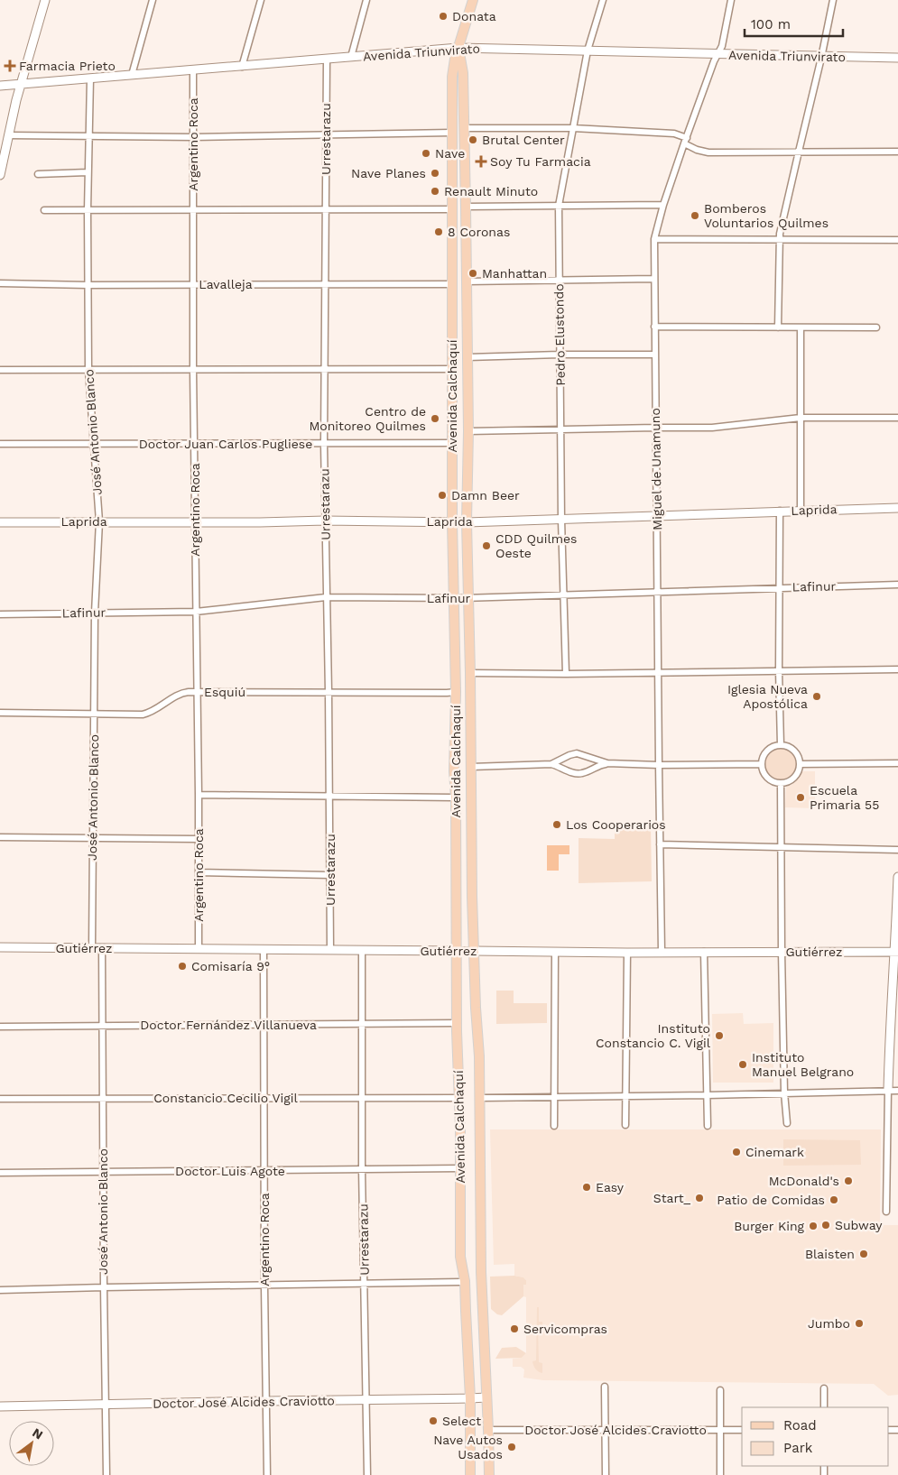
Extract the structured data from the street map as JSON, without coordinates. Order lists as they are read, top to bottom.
{
  "streets": {
    "main road": ["Avenida Calchaquí"],
    "street": [
      "Avenida Triunvirato",
      "Urrestarazu",
      "Argentino Roca",
      "Lavalleja",
      "Pedro Elustondo",
      "José Antonio Blanco",
      "Doctor Juan Carlos Pugliese",
      "Miguel de Unamuno",
      "Laprida",
      "Lafinur",
      "Esquiú",
      "Gutiérrez",
      "Doctor Fernández Villanueva",
      "Constancio Cecilio Vigil",
      "Doctor Luis Agote",
      "Doctor José Alcides Craviotto"
    ]
  },
  "crossings": [
    ["Avenida Triunvirato", "Urrestarazu"],
    ["Avenida Triunvirato", "Argentino Roca"],
    ["Avenida Triunvirato", "Pedro Elustondo"],
    ["Avenida Triunvirato", "Avenida Calchaquí"],
    ["Avenida Triunvirato", "José Antonio Blanco"],
    ["Avenida Triunvirato", "Miguel de Unamuno"],
    ["Urrestarazu", "Lavalleja"],
    ["Urrestarazu", "Doctor Juan Carlos Pugliese"],
    ["Urrestarazu", "Laprida"],
    ["Urrestarazu", "Lafinur"],
    ["Urrestarazu", "Esquiú"],
    ["Urrestarazu", "Gutiérrez"],
    ["Urrestarazu", "Doctor Fernández Villanueva"],
    ["Urrestarazu", "Constancio Cecilio Vigil"],
    ["Urrestarazu", "Doctor Luis Agote"],
    ["Urrestarazu", "Doctor José Alcides Craviotto"],
    ["Argentino Roca", "Lavalleja"],
    ["Argentino Roca", "Doctor Juan Carlos Pugliese"],
    ["Argentino Roca", "Laprida"],
    ["Argentino Roca", "Lafinur"],
    ["Argentino Roca", "Esquiú"],
    ["Argentino Roca", "Gutiérrez"],
    ["Argentino Roca", "Doctor Fernández Villanueva"],
    ["Argentino Roca", "Constancio Cecilio Vigil"],
    ["Argentino Roca", "Doctor Luis Agote"],
    ["Argentino Roca", "Doctor José Alcides Craviotto"],
    ["Lavalleja", "Avenida Calchaquí"],
    ["Lavalleja", "José Antonio Blanco"],
    ["Pedro Elustondo", "Laprida"],
    ["Pedro Elustondo", "Lafinur"],
    ["Avenida Calchaquí", "Doctor Juan Carlos Pugliese"],
    ["Avenida Calchaquí", "Laprida"],
    ["Avenida Calchaquí", "Lafinur"],
    ["Avenida Calchaquí", "Esquiú"],
    ["Avenida Calchaquí", "Gutiérrez"],
    ["Avenida Calchaquí", "Doctor Fernández Villanueva"],
    ["Avenida Calchaquí", "Constancio Cecilio Vigil"],
    ["Avenida Calchaquí", "Doctor Luis Agote"],
    ["Avenida Calchaquí", "Doctor José Alcides Craviotto"],
    ["José Antonio Blanco", "Doctor Juan Carlos Pugliese"],
    ["José Antonio Blanco", "Laprida"],
    ["José Antonio Blanco", "Lafinur"],
    ["José Antonio Blanco", "Esquiú"],
    ["José Antonio Blanco", "Gutiérrez"],
    ["José Antonio Blanco", "Doctor Fernández Villanueva"],
    ["José Antonio Blanco", "Constancio Cecilio Vigil"],
    ["José Antonio Blanco", "Doctor Luis Agote"],
    ["José Antonio Blanco", "Doctor José Alcides Craviotto"],
    ["Miguel de Unamuno", "Laprida"],
    ["Miguel de Unamuno", "Lafinur"],
    ["Miguel de Unamuno", "Gutiérrez"]
  ],
  "places": {
    "other": [
      "Donata",
      "Brutal Center",
      "Nave",
      "Nave Planes",
      "Renault Minuto",
      "Bomberos Voluntarios Quilmes",
      "8 Coronas",
      "Manhattan",
      "Centro de Monitoreo Quilmes",
      "Damn Beer",
      "CDD Quilmes Oeste",
      "Iglesia Nueva Apostólica",
      "Escuela Primaria 55",
      "Los Cooperarios",
      "Comisaría 9°",
      "Instituto Constancio C. Vigil",
      "Instituto Manuel Belgrano",
      "Cinemark",
      "McDonald's",
      "Easy",
      "Start_",
      "Patio de Comidas",
      "Subway",
      "Burger King",
      "Blaisten",
      "Jumbo",
      "Servicompras",
      "Select",
      "Nave Autos Usados"
    ],
    "health": ["Farmacia Prieto", "Soy Tu Farmacia"]
  },
  "legend": ["Road", "Park"],
  "scale_bar": "100 m",
  "north": "top right"
}
